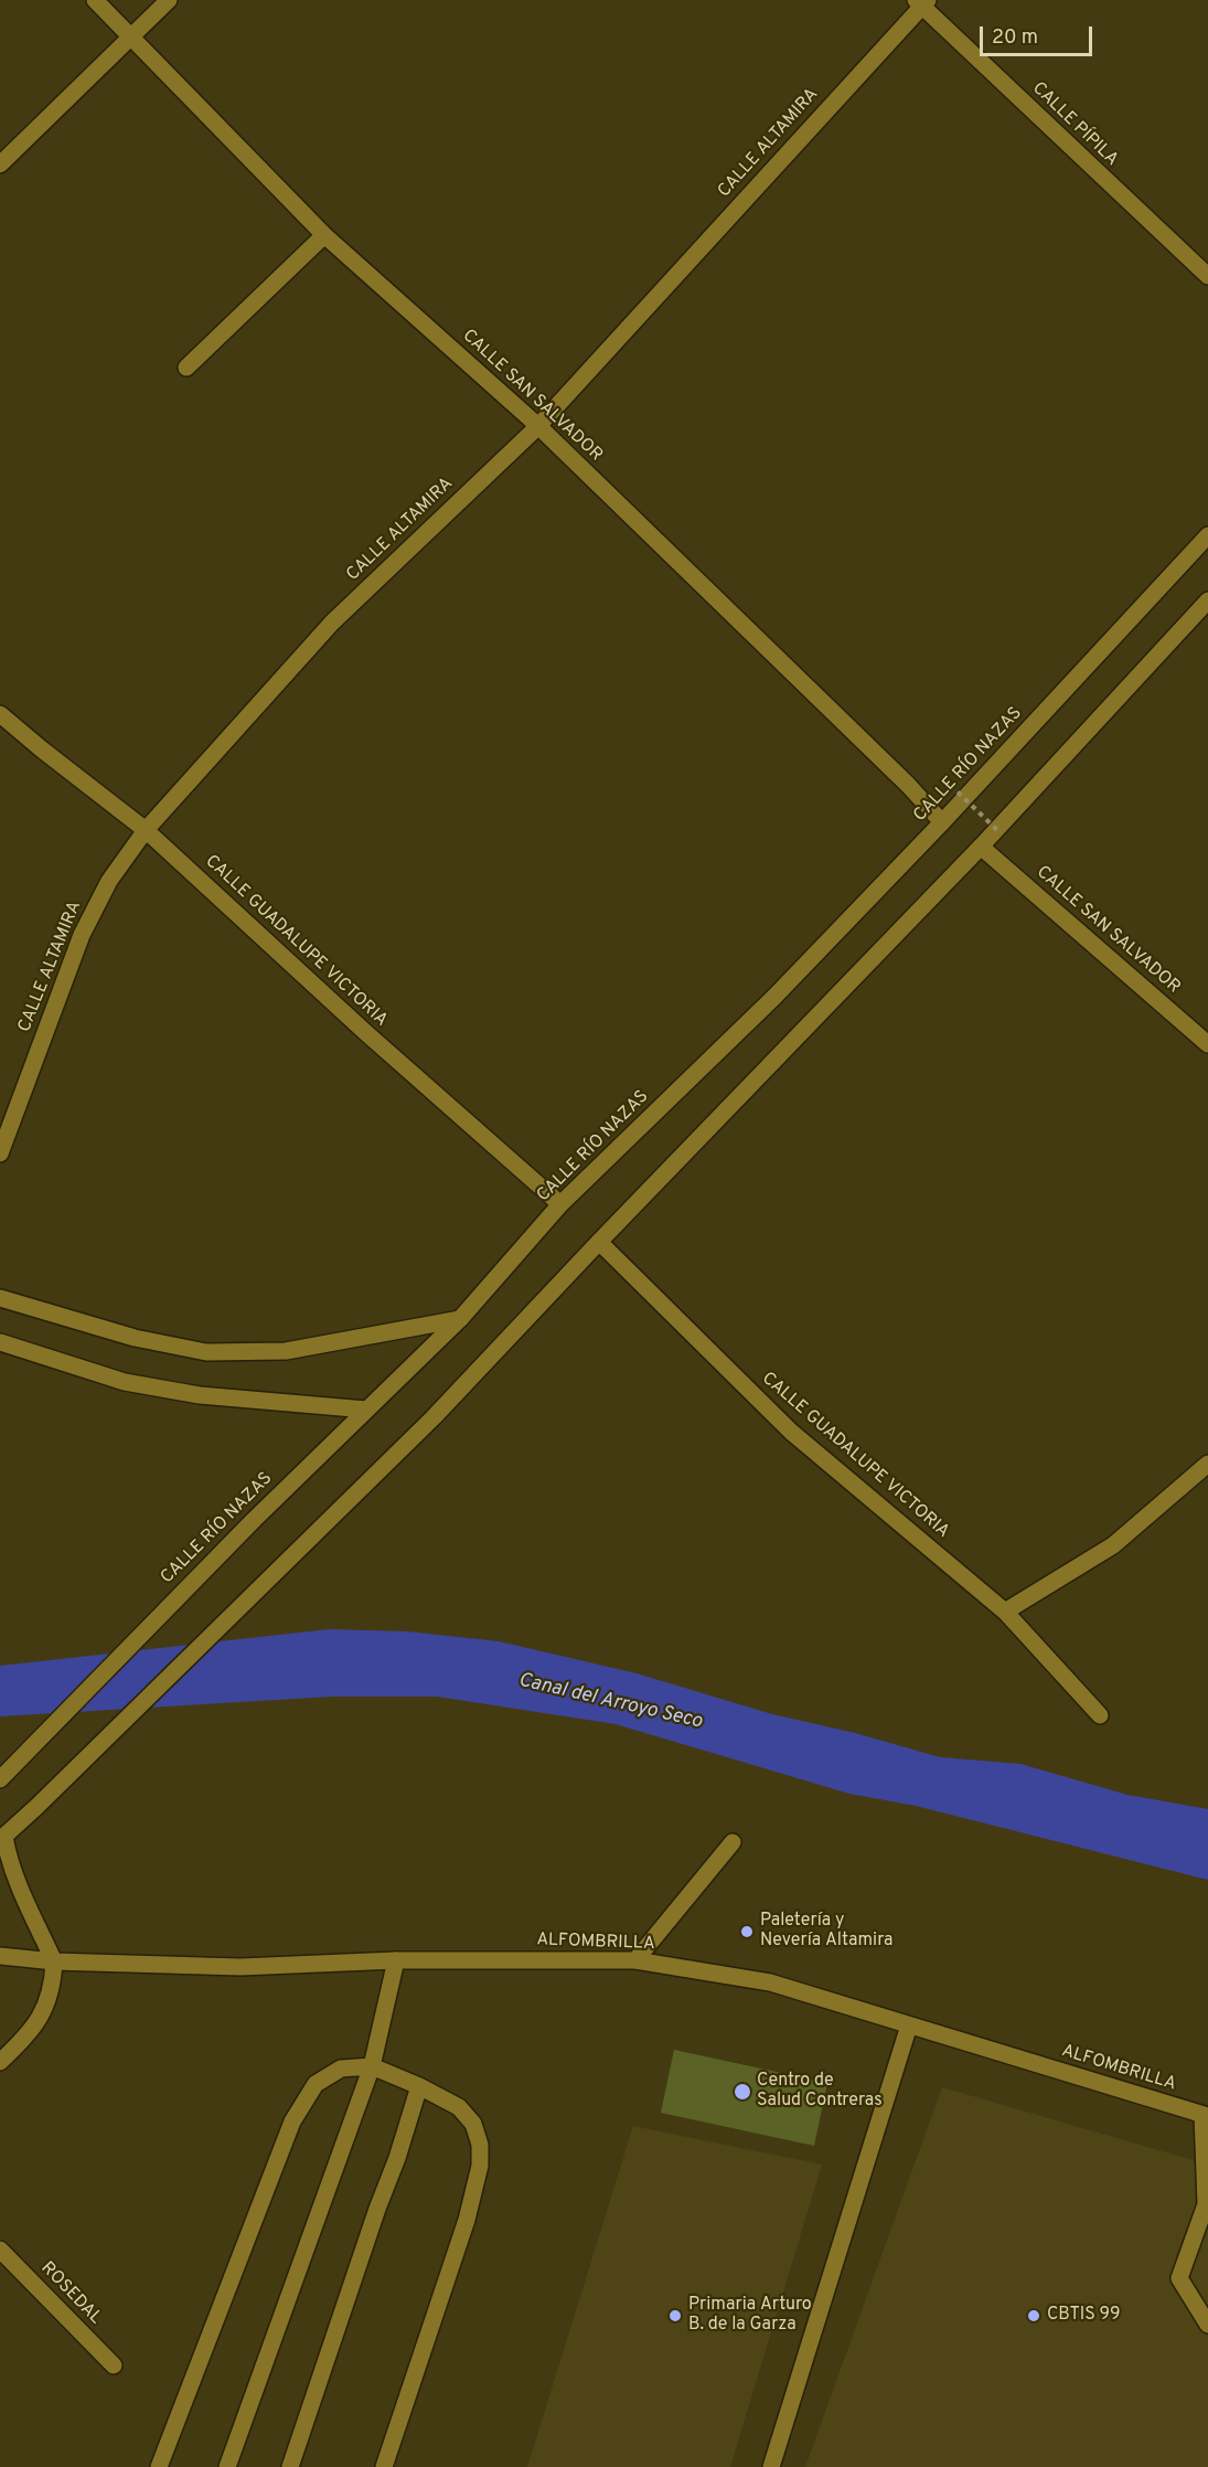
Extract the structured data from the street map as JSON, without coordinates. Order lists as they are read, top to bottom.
{
  "streets": {
    "street": [
      "CALLE PÍPILA",
      "CALLE ALTAMIRA",
      "CALLE SAN SALVADOR",
      "CALLE RÍO NAZAS",
      "CALLE GUADALUPE VICTORIA",
      "ALFOMBRILLA",
      "ROSEDAL"
    ]
  },
  "crossings": [
    ["CALLE PÍPILA", "CALLE ALTAMIRA"],
    ["CALLE ALTAMIRA", "CALLE SAN SALVADOR"],
    ["CALLE ALTAMIRA", "CALLE GUADALUPE VICTORIA"],
    ["CALLE SAN SALVADOR", "CALLE RÍO NAZAS"],
    ["CALLE RÍO NAZAS", "CALLE GUADALUPE VICTORIA"]
  ],
  "water": ["Canal del Arroyo Seco"],
  "places": [
    "Paletería y Nevería Altamira",
    "Centro de Salud Contreras",
    "Primaria Arturo B. de la Garza",
    "CBTIS 99"
  ],
  "scale_bar": "20 m"
}
